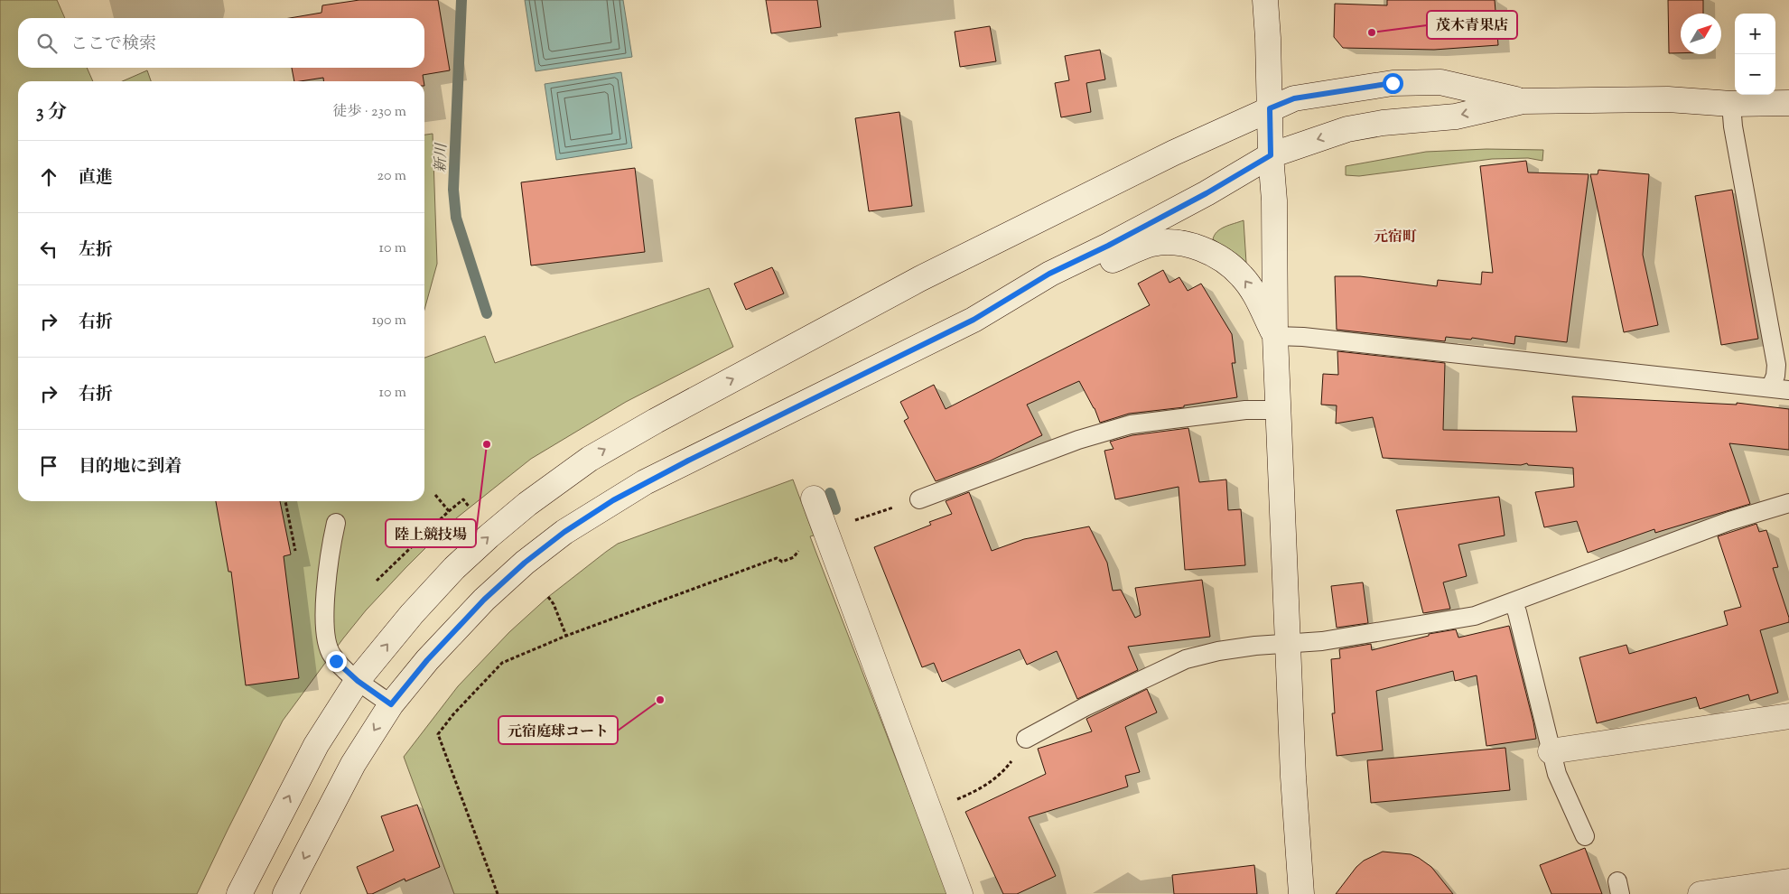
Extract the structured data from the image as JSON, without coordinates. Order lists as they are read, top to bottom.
{
  "districts": ["元宿町"],
  "water": ["新川"],
  "places": ["茂木青果店", "陸上競技場", "元宿庭球コート"],
  "north": "top right",
  "page": {
    "map_buttons": ["+", "−"],
    "search": "ここで検索",
    "heading": ["3 分", "徒歩 · 230 m"],
    "list": [
      ["直進", "20 m"],
      ["左折", "10 m"],
      ["右折", "190 m"],
      ["右折", "10 m"],
      "目的地に到着"
    ]
  }
}
